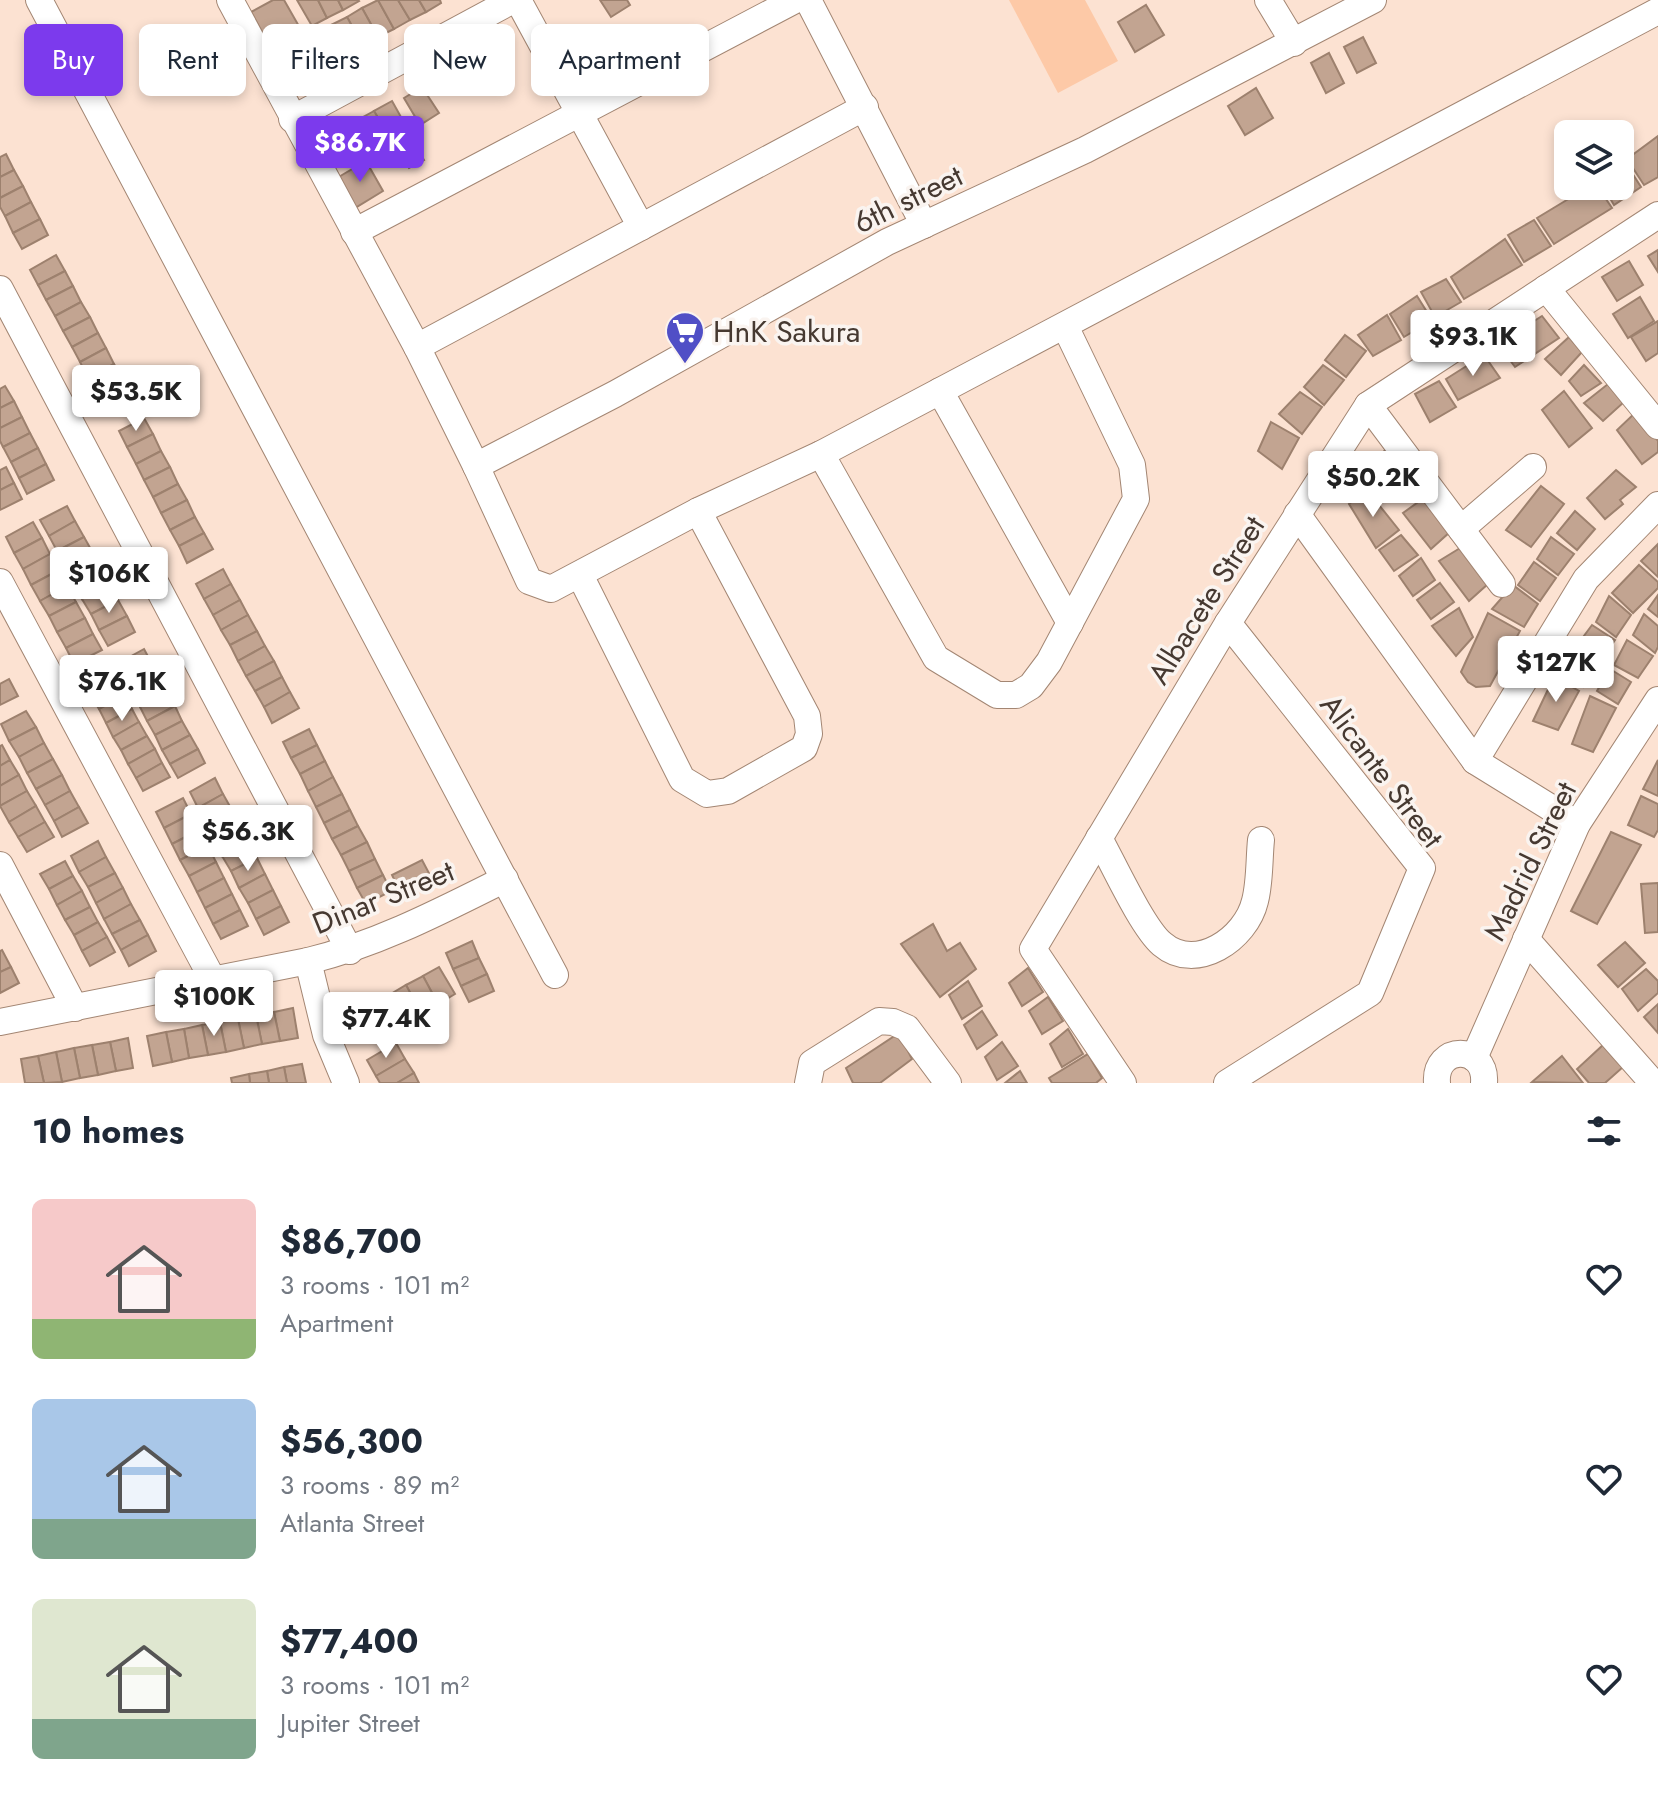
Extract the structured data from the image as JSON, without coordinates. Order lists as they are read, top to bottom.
{
  "streets": {
    "street": [
      "6th street",
      "Albacete Street",
      "Alicante Street",
      "Madrid Street",
      "Dinar Street"
    ]
  },
  "crossings": [
    ["Albacete Street", "Alicante Street"]
  ],
  "places": {
    "supermarket": ["HnK Sakura"]
  },
  "page": {
    "chip": [
      "Buy",
      "Rent",
      "Filters",
      "New",
      "Apartment"
    ],
    "price": [
      "$86.7K",
      "$93.1K",
      "$53.5K",
      "$50.2K",
      "$106K",
      "$127K",
      "$76.1K",
      "$56.3K",
      "$100K",
      "$77.4K"
    ],
    "heading": "10 homes",
    "list": [
      {
        "name": "$86,700",
        "note": "3 rooms · 101 m² · Apartment"
      },
      {
        "name": "$56,300",
        "note": "3 rooms · 89 m² · Atlanta Street"
      },
      {
        "name": "$77,400",
        "note": "3 rooms · 101 m² · Jupiter Street"
      }
    ]
  }
}
